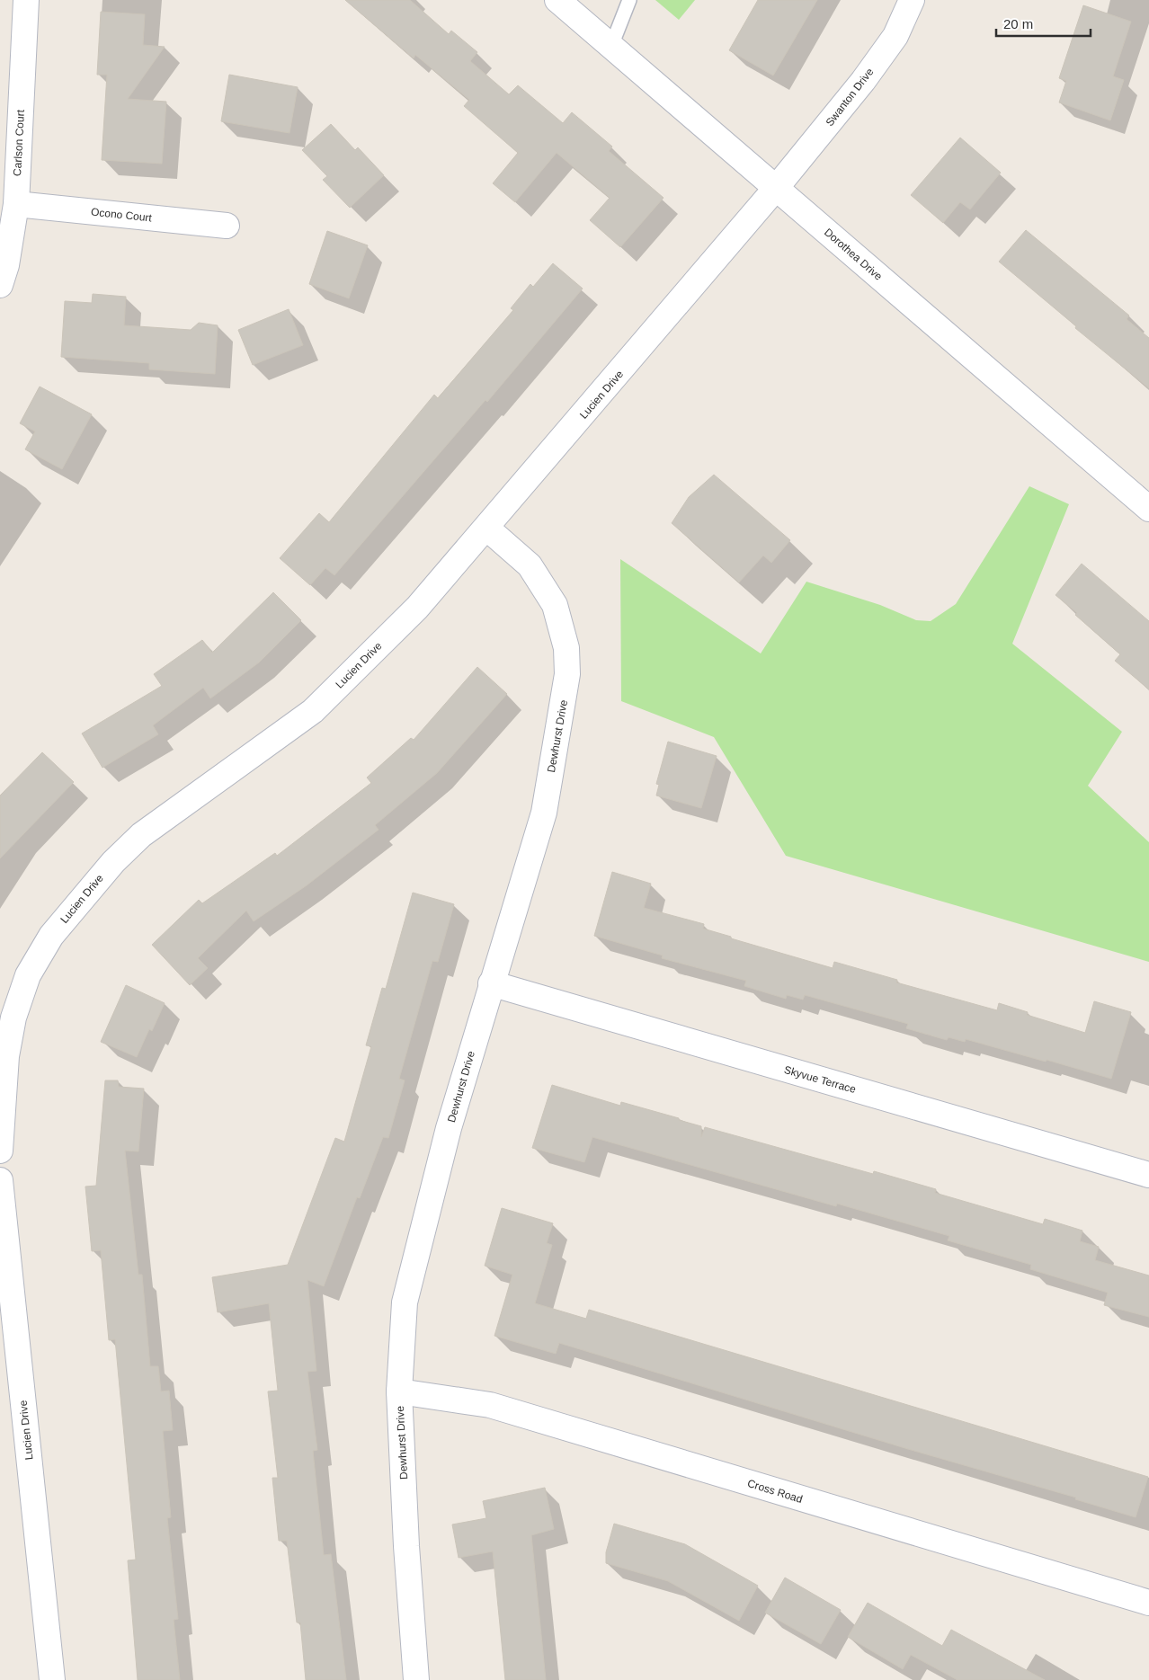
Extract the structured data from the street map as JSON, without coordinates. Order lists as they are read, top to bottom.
{
  "streets": {
    "street": [
      "Swanton Drive",
      "Carlson Court",
      "Ocono Court",
      "Dorothea Drive",
      "Lucien Drive",
      "Dewhurst Drive",
      "Skyvue Terrace",
      "Cross Road"
    ]
  },
  "crossings": [
    ["Swanton Drive", "Dorothea Drive"],
    ["Swanton Drive", "Lucien Drive"],
    ["Carlson Court", "Ocono Court"],
    ["Dorothea Drive", "Lucien Drive"],
    ["Lucien Drive", "Dewhurst Drive"],
    ["Dewhurst Drive", "Skyvue Terrace"],
    ["Dewhurst Drive", "Cross Road"]
  ],
  "scale_bar": "20 m"
}
